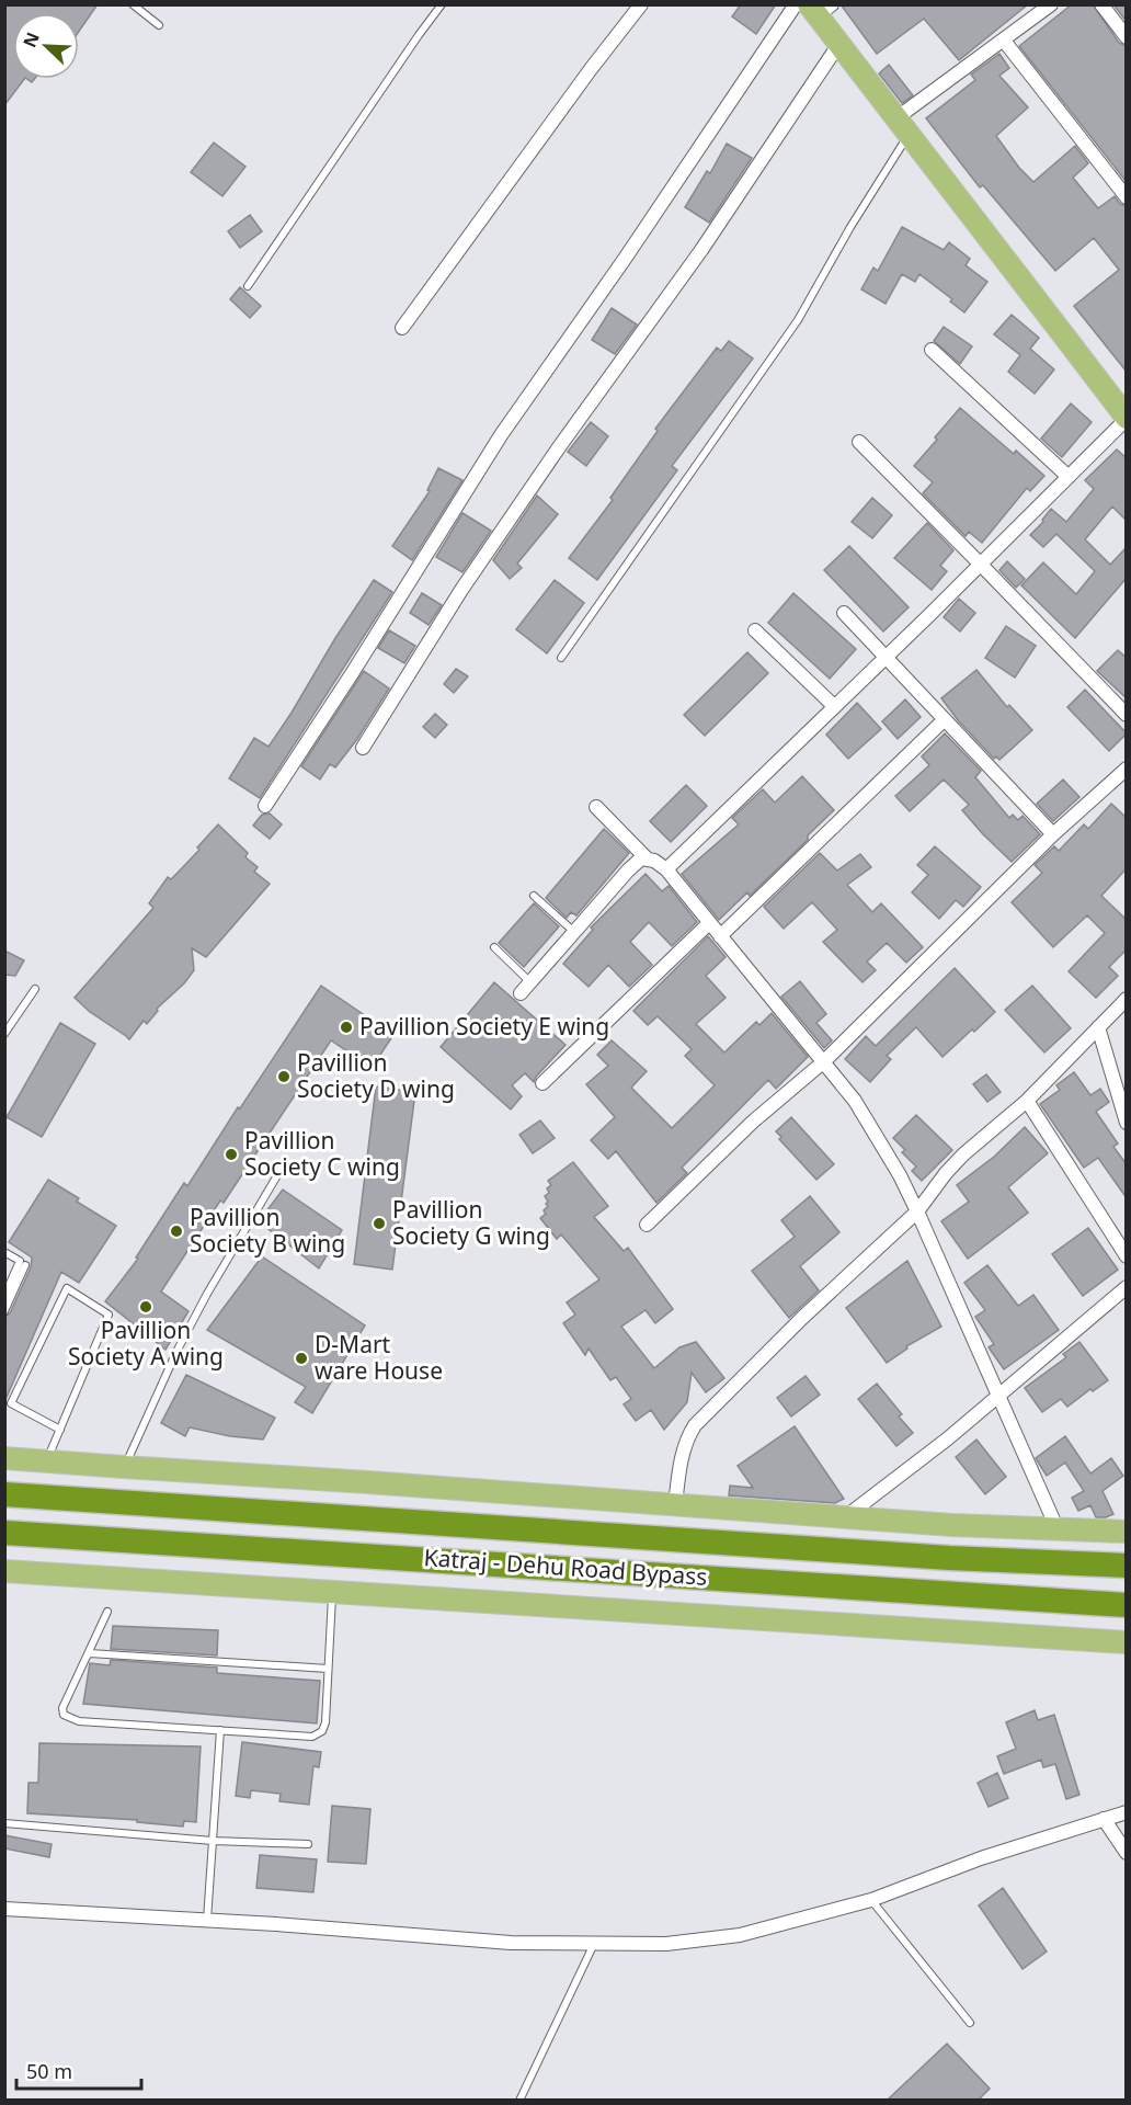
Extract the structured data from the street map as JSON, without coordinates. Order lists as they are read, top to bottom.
{
  "streets": {
    "highway": ["Katraj - Dehu Road Bypass"]
  },
  "places": [
    "Pavillion Society E wing",
    "Pavillion Society D wing",
    "Pavillion Society C wing",
    "Pavillion Society G wing",
    "Pavillion Society B wing",
    "Pavillion Society A wing",
    "D-Mart ware House"
  ],
  "scale_bar": "50 m",
  "north": "top left"
}
